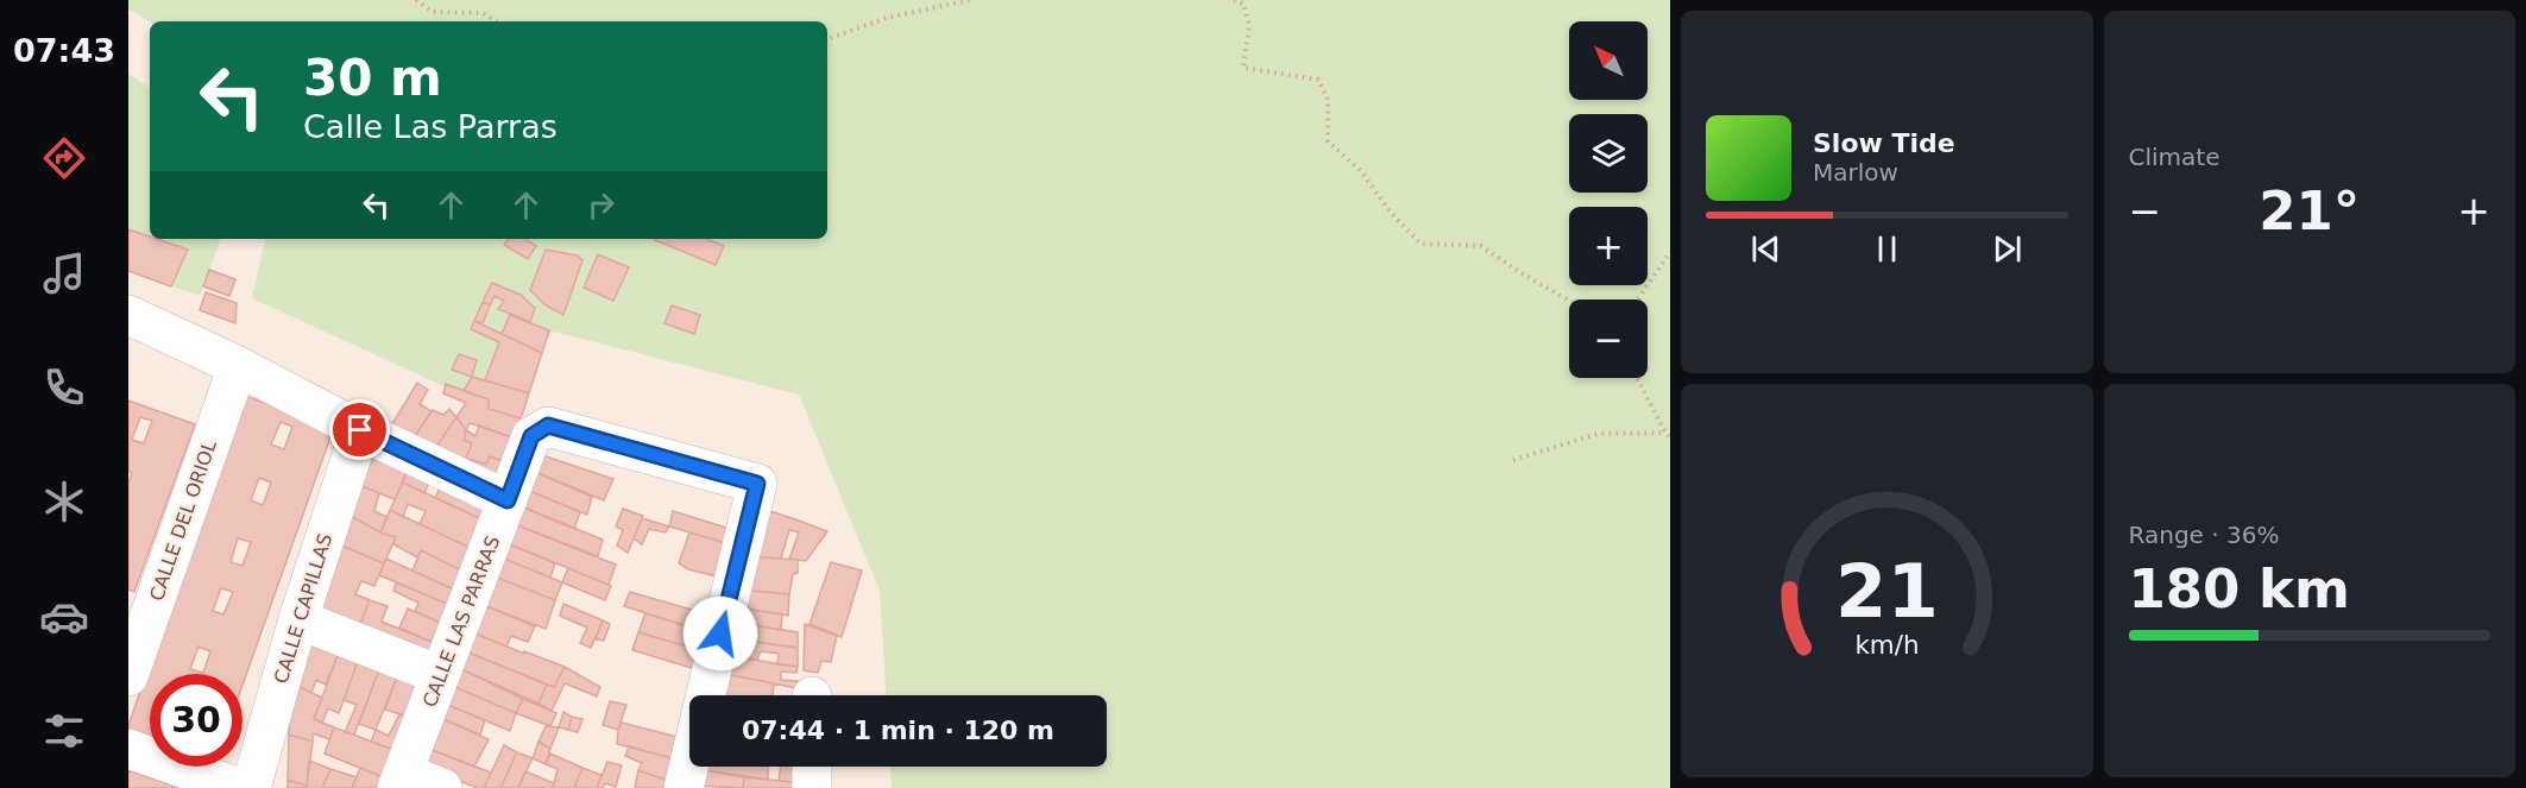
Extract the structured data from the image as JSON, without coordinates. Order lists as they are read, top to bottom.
{
  "streets": {
    "street": ["CALLE DEL ORIOL", "CALLE CAPILLAS", "CALLE LAS PARRAS"]
  },
  "north": "top left",
  "page": {
    "tabs": "07:43",
    "tile": [
      "Climate",
      ["Range · 36%", "180 km"]
    ],
    "map_buttons": ["+", "−"],
    "turn": ["30 m", "Calle Las Parras"],
    "song": ["Slow Tide", "Marlow"],
    "heat": ["−", "21°", "+"],
    "limit": "30",
    "trip": "07:44 · 1 min · 120 m",
    "gauge": ["21", "km/h"]
  }
}
